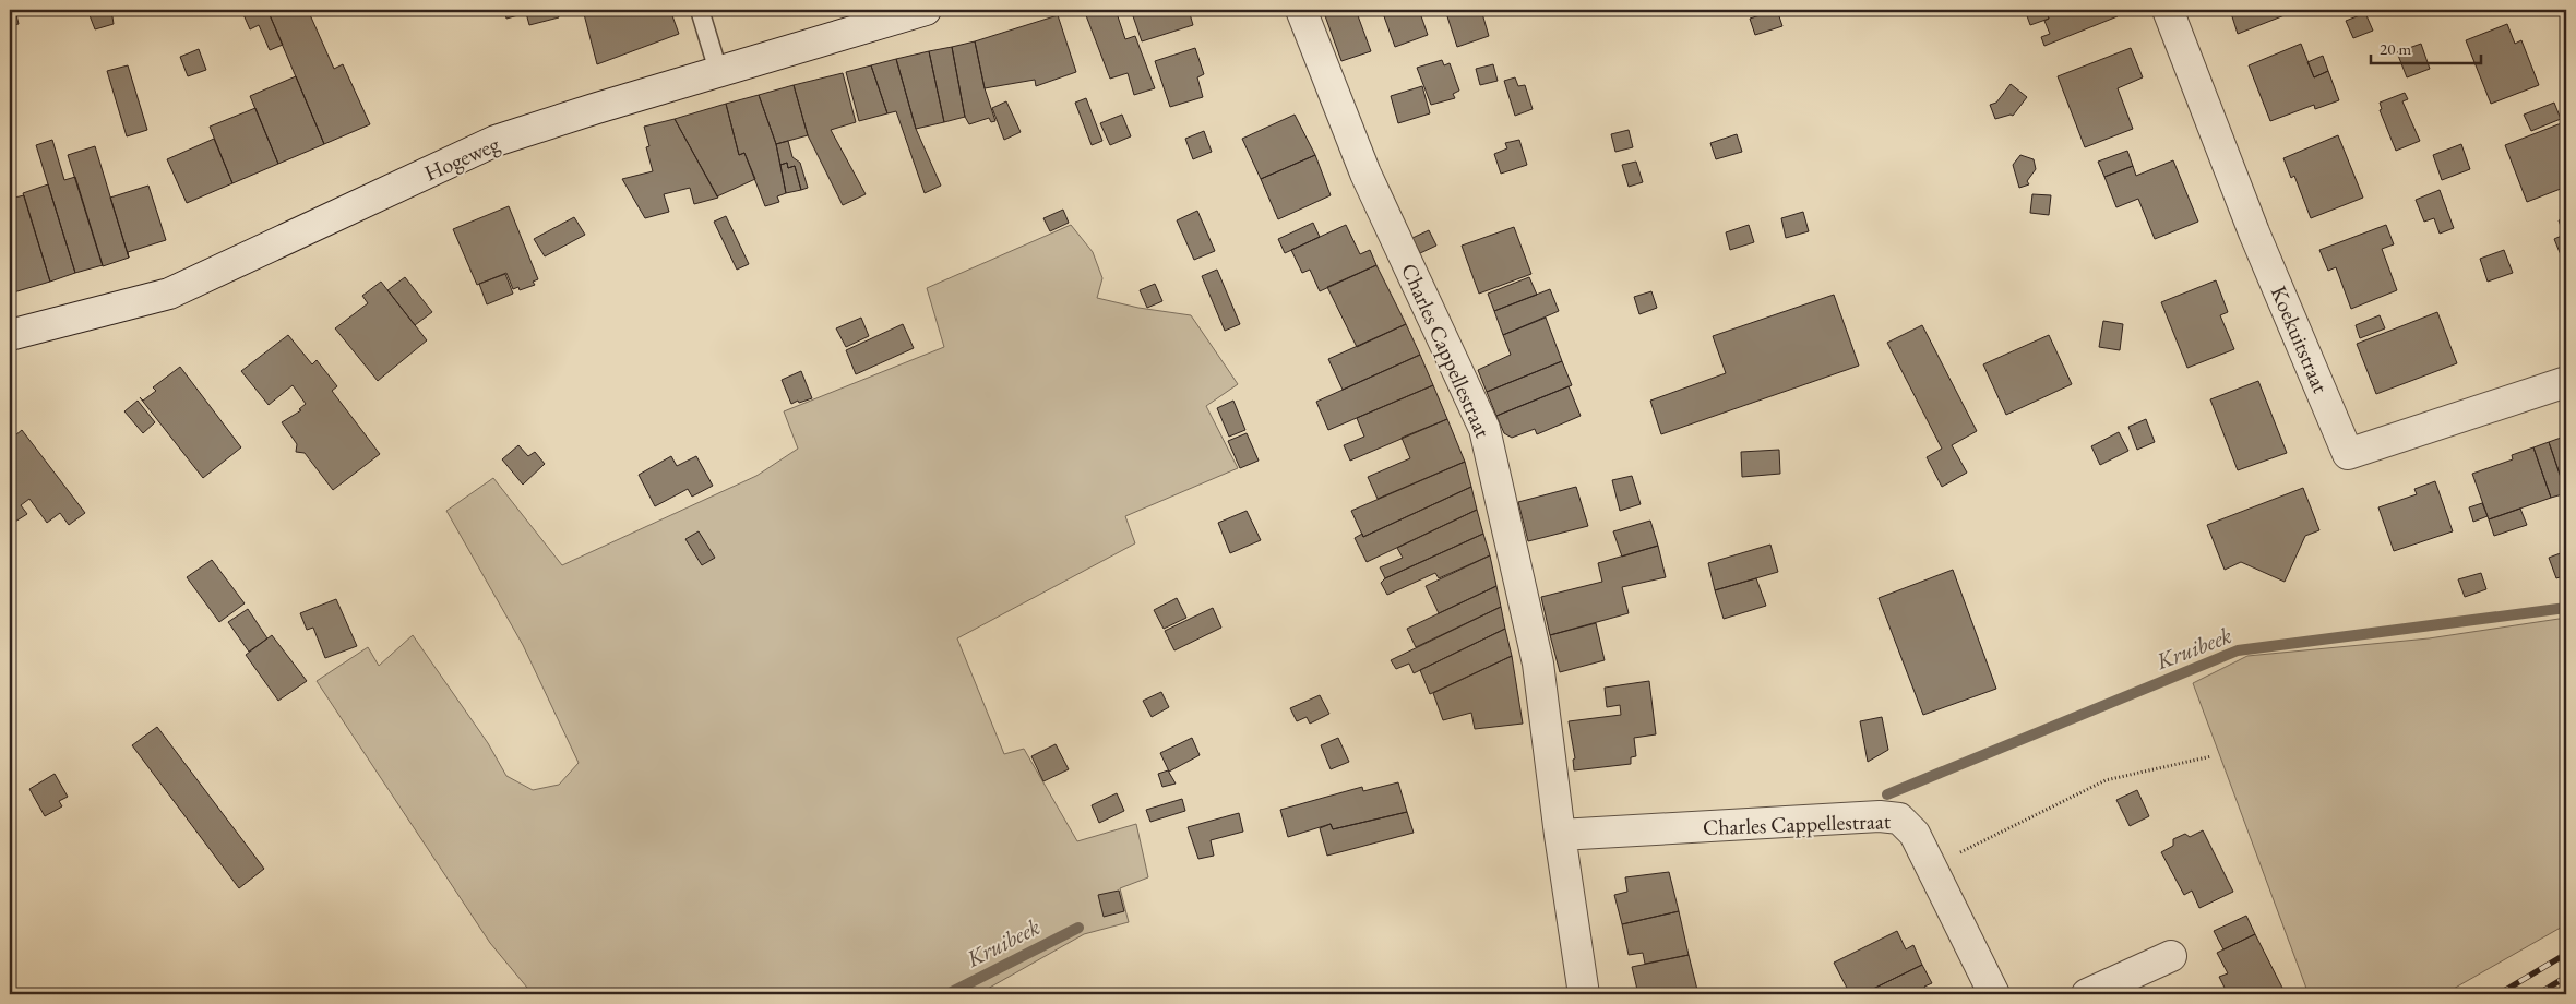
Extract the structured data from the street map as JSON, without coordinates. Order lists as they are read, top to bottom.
{
  "streets": {
    "street": ["Hogeweg", "Koekuitstraat", "Charles Cappellestraat"]
  },
  "water": ["Kruibeek"],
  "scale_bar": "20 m"
}
